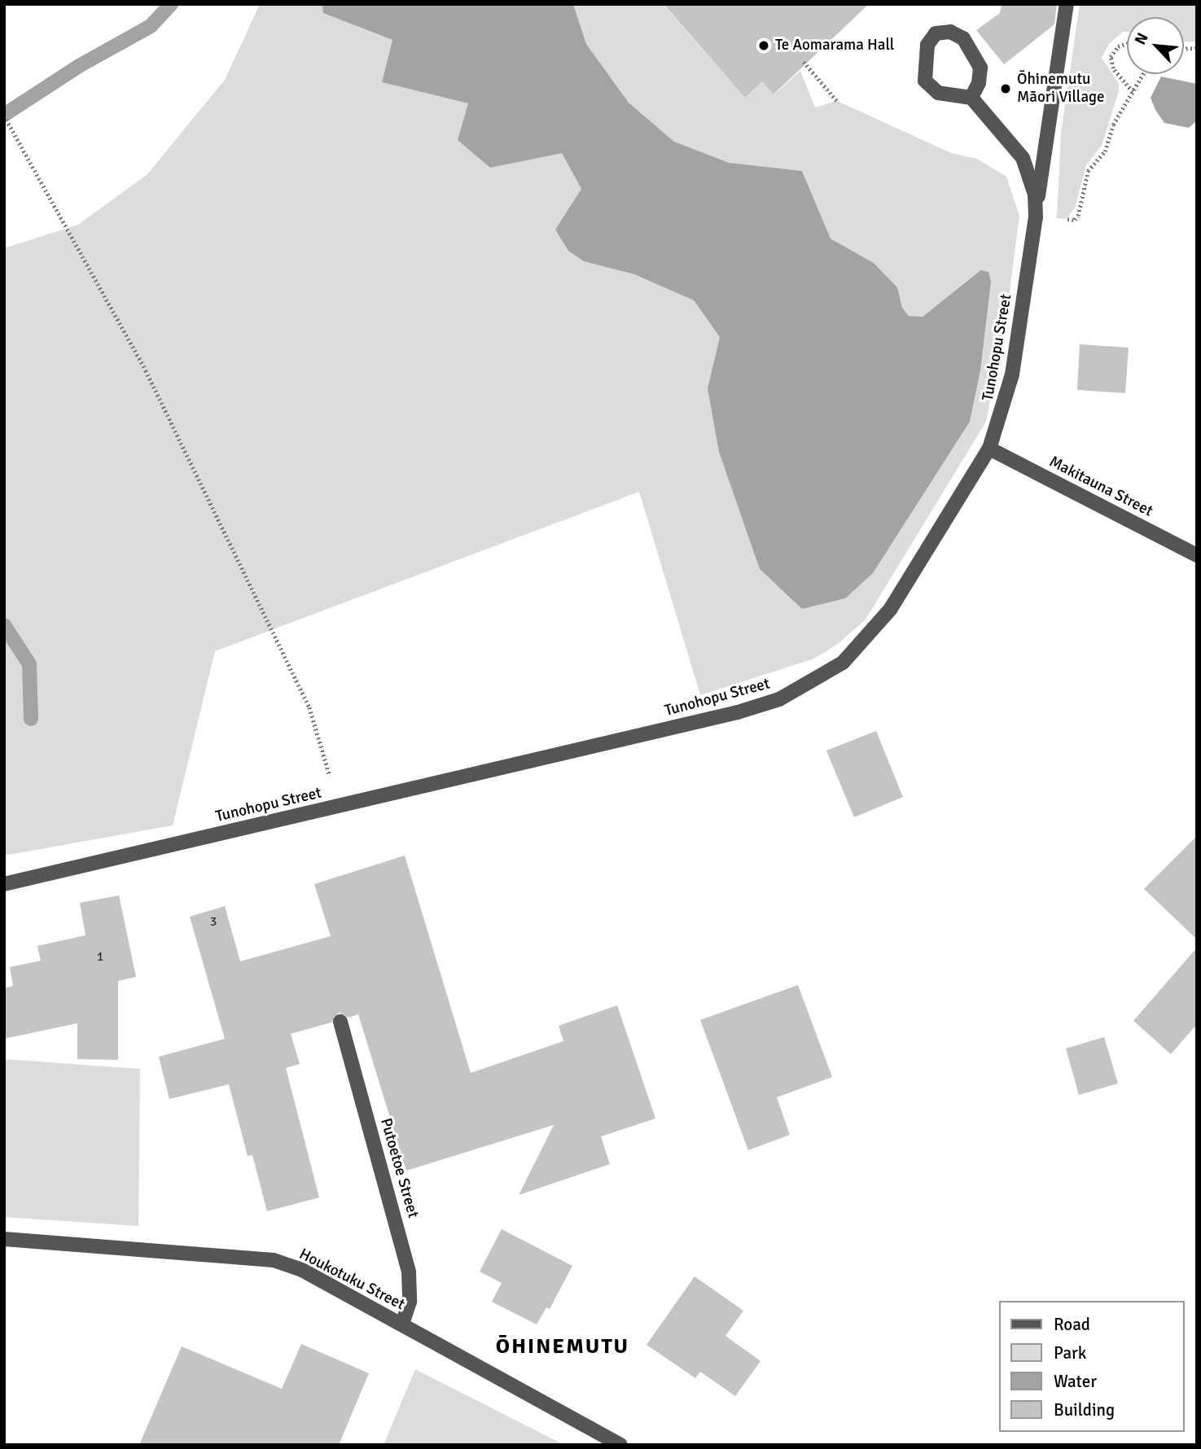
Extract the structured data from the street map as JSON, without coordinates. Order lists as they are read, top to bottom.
{
  "streets": {
    "street": [
      "Tunohopu Street",
      "Makitauna Street",
      "Putoetoe Street",
      "Houkotuku Street"
    ]
  },
  "crossings": [
    ["Tunohopu Street", "Makitauna Street"],
    ["Putoetoe Street", "Houkotuku Street"]
  ],
  "districts": ["ŌHINEMUTU"],
  "places": ["Te Aomarama Hall", "Ōhinemutu Māori Village"],
  "house_numbers": ["3", "1"],
  "legend": [
    "Road",
    "Park",
    "Water",
    "Building"
  ],
  "north": "top left"
}
